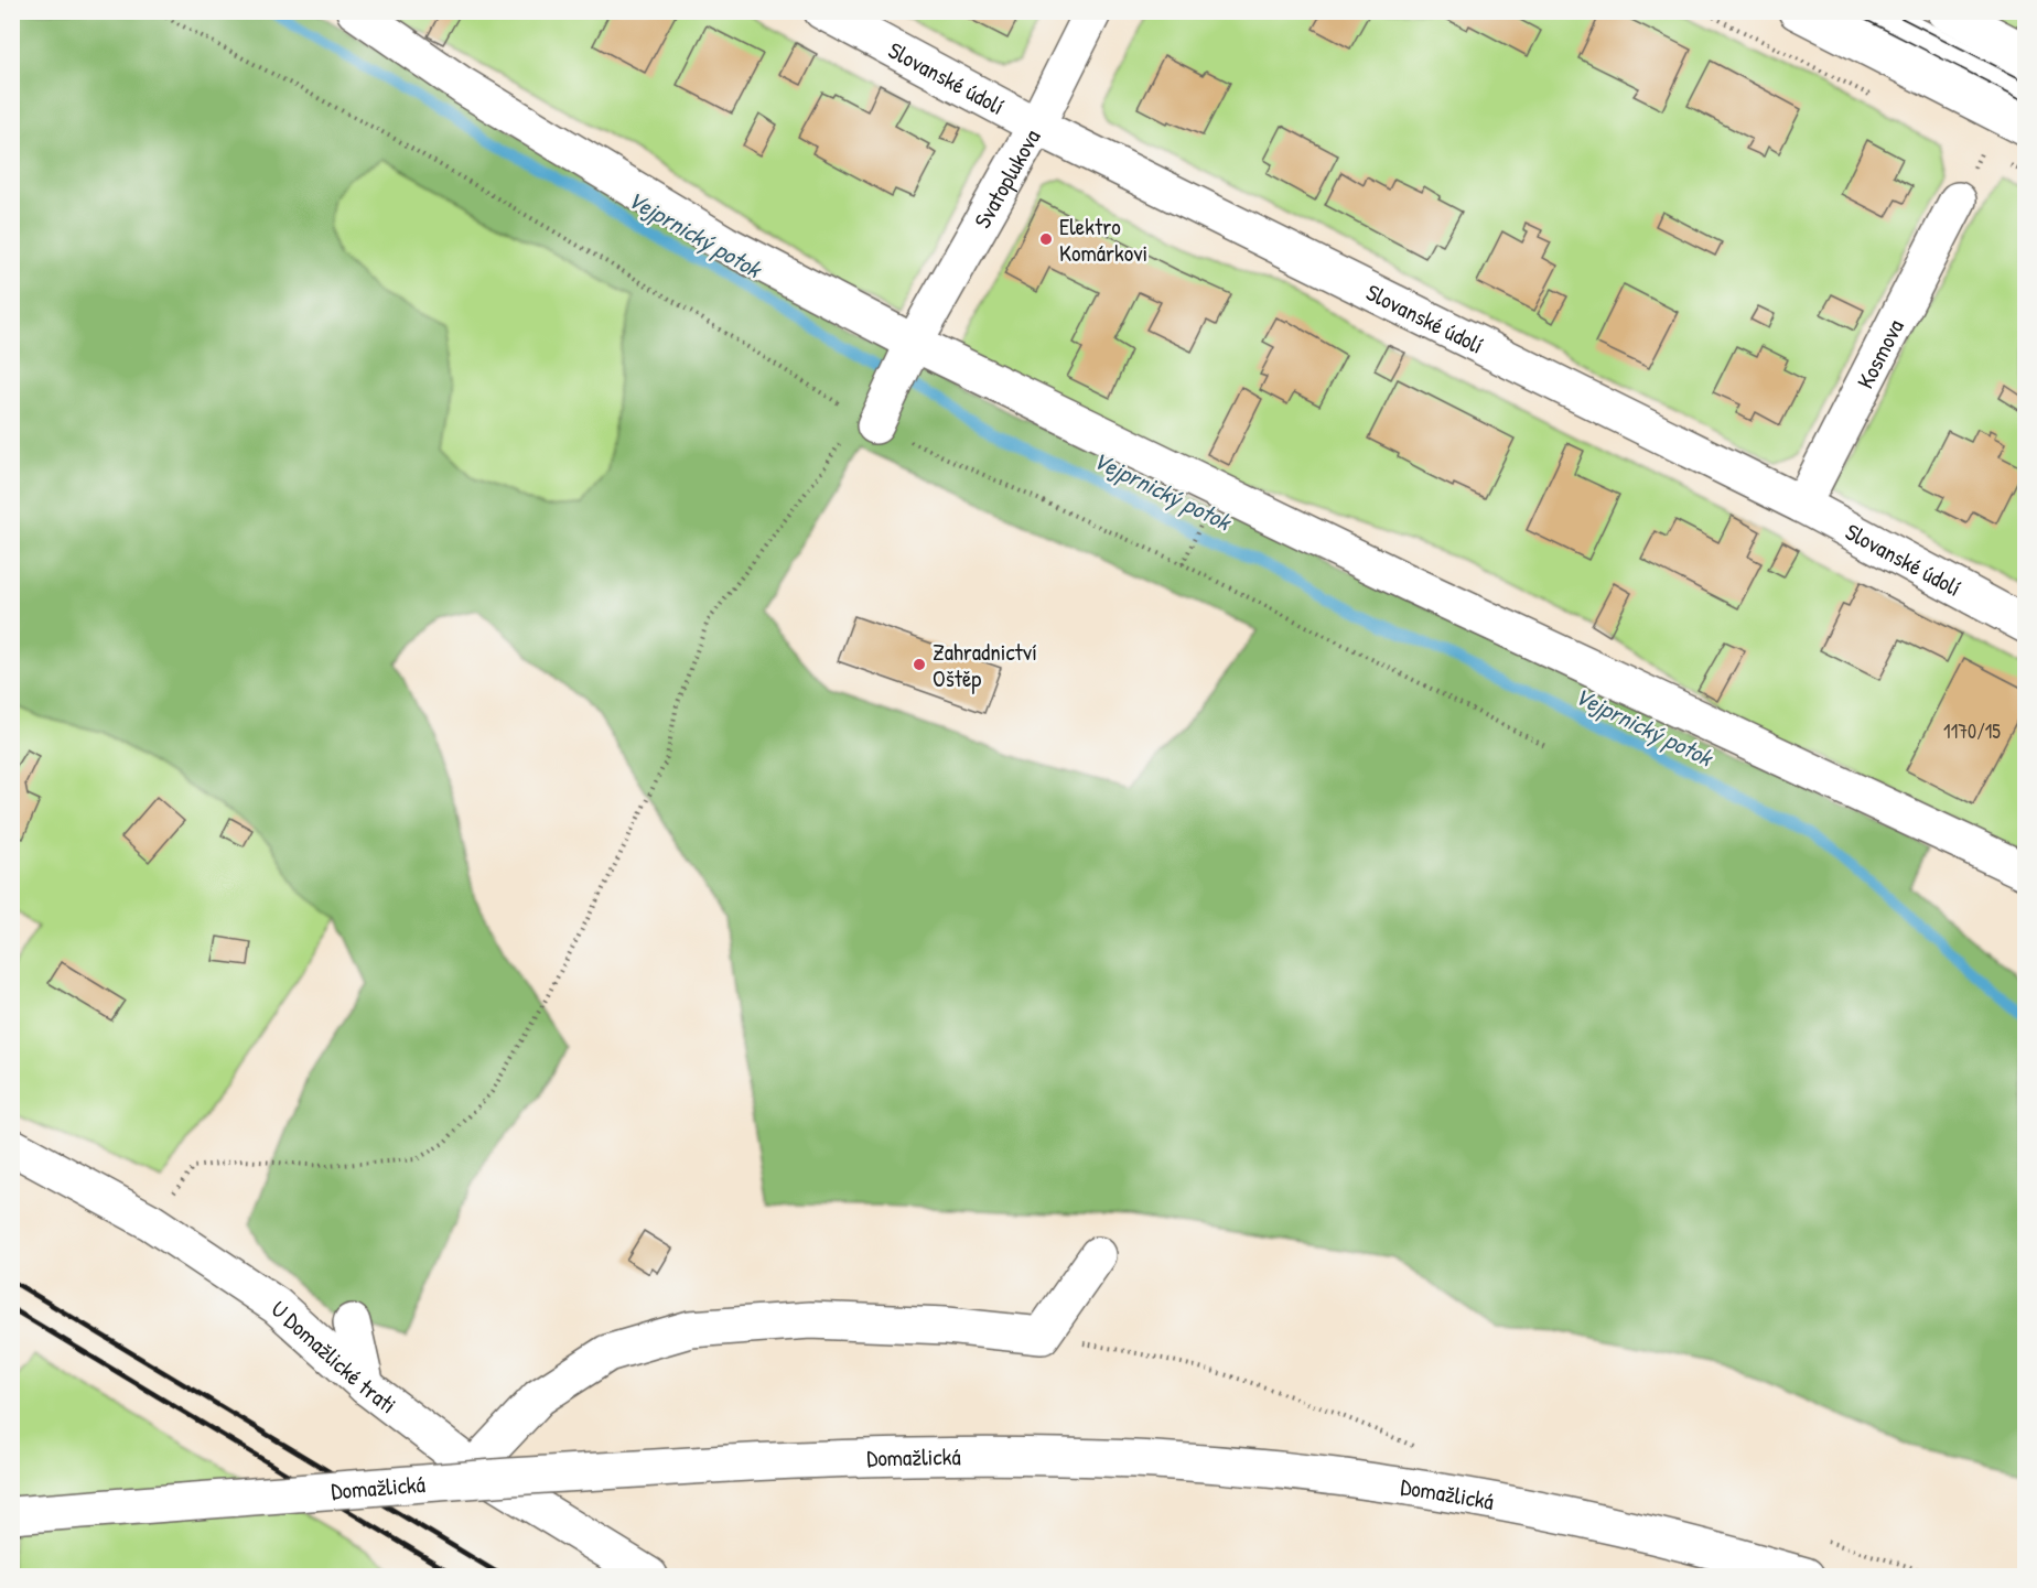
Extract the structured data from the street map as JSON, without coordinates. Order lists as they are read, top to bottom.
{
  "streets": {
    "street": [
      "Slovanské údolí",
      "Svatoplukova",
      "Kosmova",
      "U Domažlické trati",
      "Domažlická"
    ]
  },
  "crossings": [
    ["Slovanské údolí", "Svatoplukova"],
    ["Slovanské údolí", "Kosmova"]
  ],
  "water": ["Vejprnický potok"],
  "places": ["Elektro Komárkovi", "Zahradnictví Oštěp"],
  "house_numbers": ["1170/15"]
}
